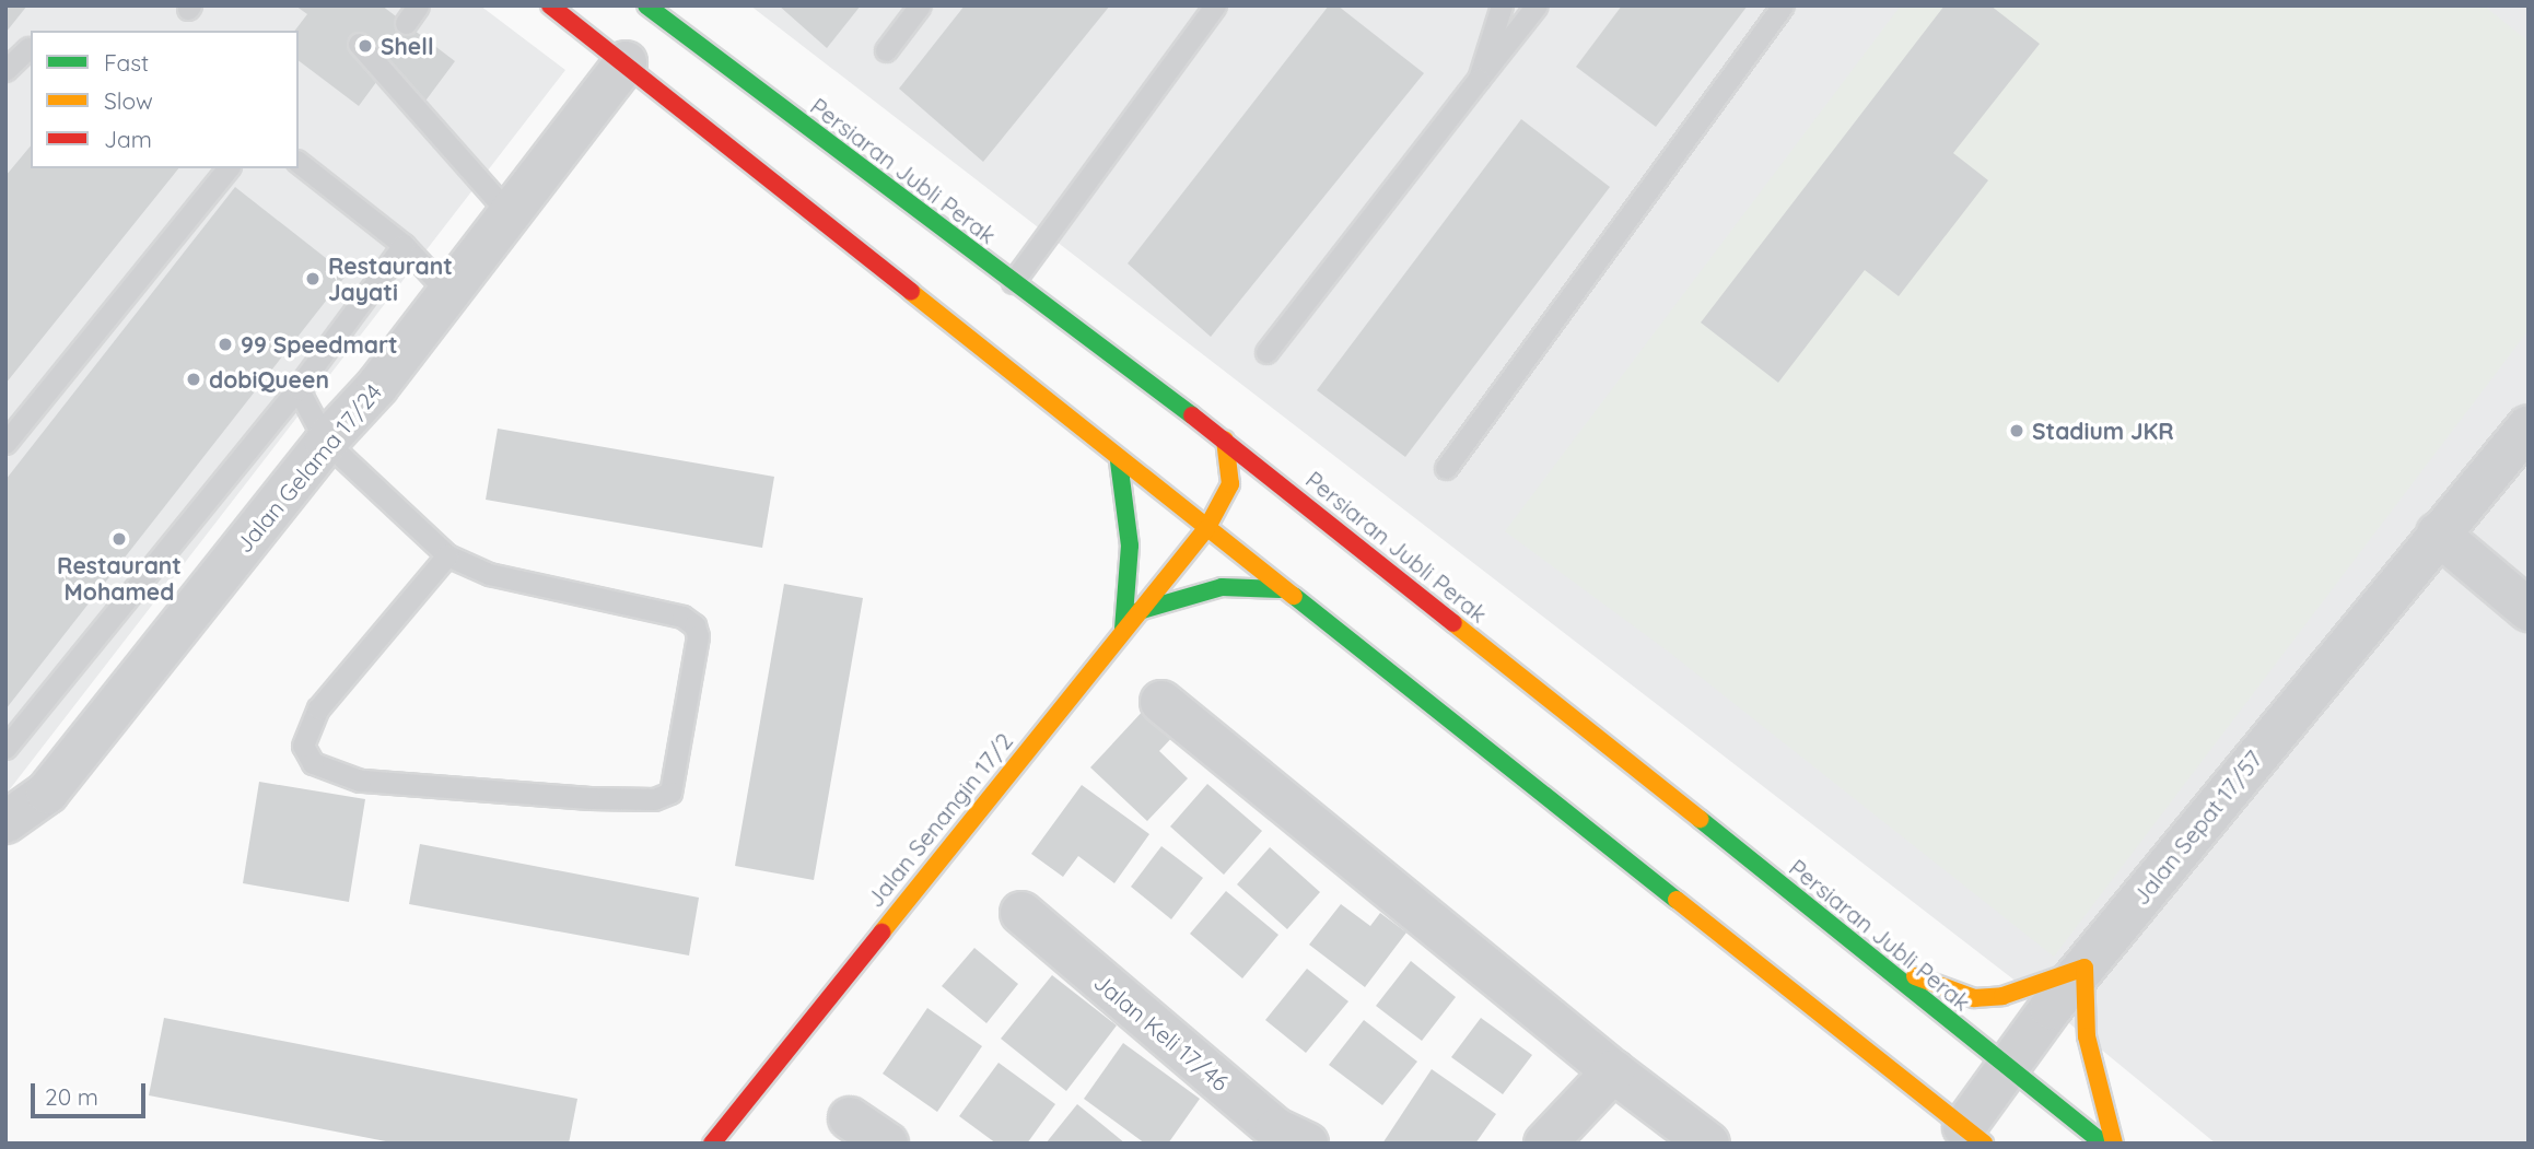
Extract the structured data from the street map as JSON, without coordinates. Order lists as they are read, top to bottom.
{
  "streets": {
    "main road": ["Persiaran Jubli Perak", "Jalan Senangin 17/2"],
    "street": ["Jalan Gelama 17/24", "Jalan Sepat 17/57", "Jalan Keli 17/46"]
  },
  "crossings": [
    ["Persiaran Jubli Perak", "Jalan Senangin 17/2"],
    ["Persiaran Jubli Perak", "Jalan Sepat 17/57"]
  ],
  "places": [
    "Shell",
    "Restaurant Jayati",
    "99 Speedmart",
    "dobiQueen",
    "Stadium JKR",
    "Restaurant Mohamed"
  ],
  "legend": ["Fast", "Slow", "Jam"],
  "scale_bar": "20 m"
}
